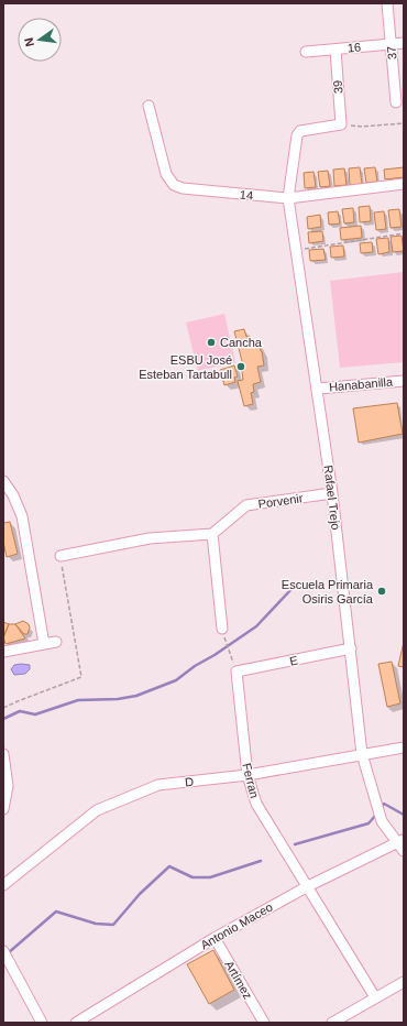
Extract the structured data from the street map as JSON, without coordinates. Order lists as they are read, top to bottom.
{
  "streets": {
    "street": [
      "16",
      "37",
      "39",
      "14",
      "Hanabanilla",
      "Rafael Trejo",
      "Porvenir",
      "E",
      "Ferran",
      "D",
      "Antonio Maceo",
      "Artímez"
    ]
  },
  "crossings": [
    ["16", "37"],
    ["16", "39"],
    ["39", "Rafael Trejo"],
    ["14", "Rafael Trejo"],
    ["Hanabanilla", "Rafael Trejo"],
    ["Rafael Trejo", "Porvenir"],
    ["Rafael Trejo", "E"],
    ["Rafael Trejo", "D"],
    ["Rafael Trejo", "Antonio Maceo"],
    ["E", "Ferran"],
    ["Ferran", "D"],
    ["Ferran", "Antonio Maceo"],
    ["Antonio Maceo", "Artímez"]
  ],
  "places": ["Cancha", "ESBU José Esteban Tartabull", "Escuela Primaria Osiris García"],
  "north": "left"
}
